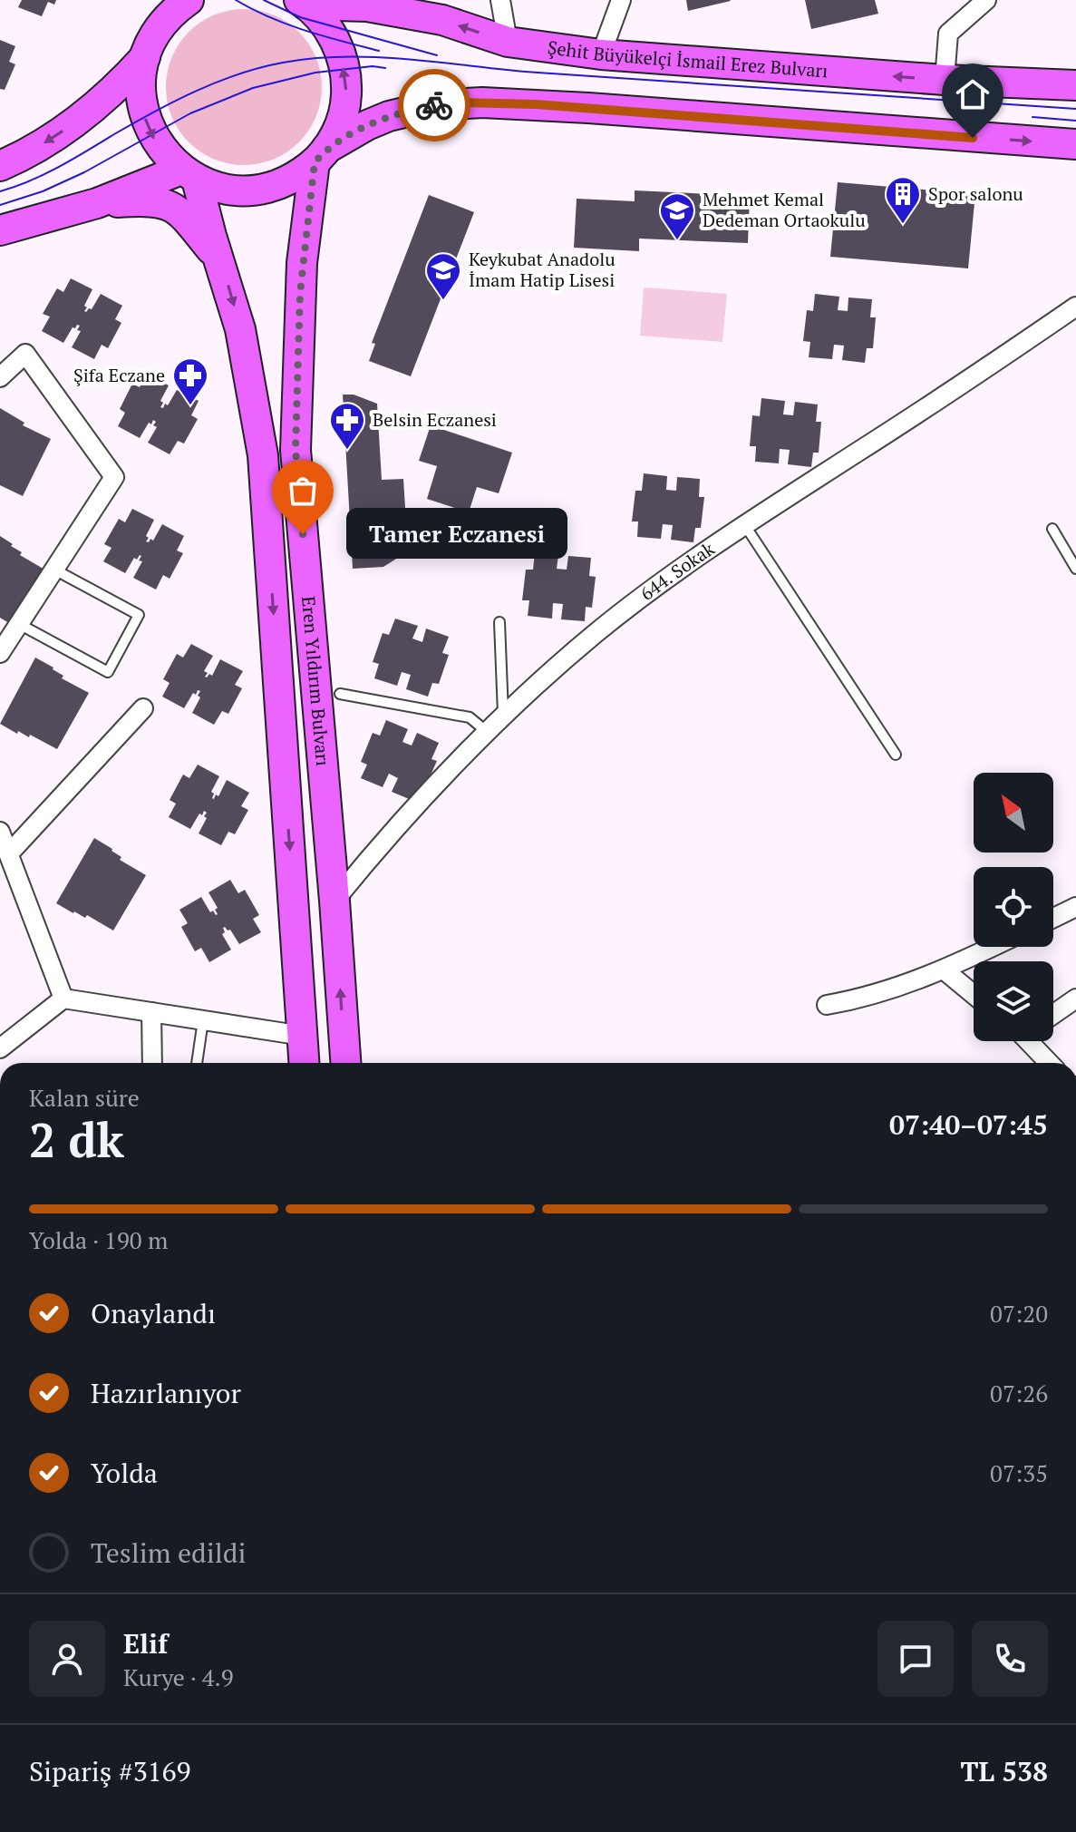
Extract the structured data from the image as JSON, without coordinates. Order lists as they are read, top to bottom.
{
  "streets": {
    "main road": ["Şehit Büyükelçi İsmail Erez Bulvarı", "Eren Yıldırım Bulvarı"],
    "street": ["644. Sokak"]
  },
  "crossings": [
    ["644. Sokak", "Eren Yıldırım Bulvarı"]
  ],
  "places": {
    "building": ["Spor salonu"],
    "school or university": ["Mehmet Kemal Dedeman Ortaokulu", "Keykubat Anadolu İmam Hatip Lisesi"],
    "pharmacy": ["Şifa Eczane", "Belsin Eczanesi"],
    "other": ["Tamer Eczanesi"]
  },
  "north": "top left",
  "page": {
    "bubble": "Tamer Eczanesi",
    "heading": ["2 dk", "Kalan süre", "07:40–07:45"],
    "panel": [
      "Elif",
      "Kurye · 4.9",
      "Sipariş #3169",
      "TL 538"
    ],
    "bar": "Yolda · 190 m",
    "list": [
      ["Onaylandı", "07:20"],
      ["Hazırlanıyor", "07:26"],
      ["Yolda", "07:35"],
      "Teslim edildi"
    ]
  }
}
